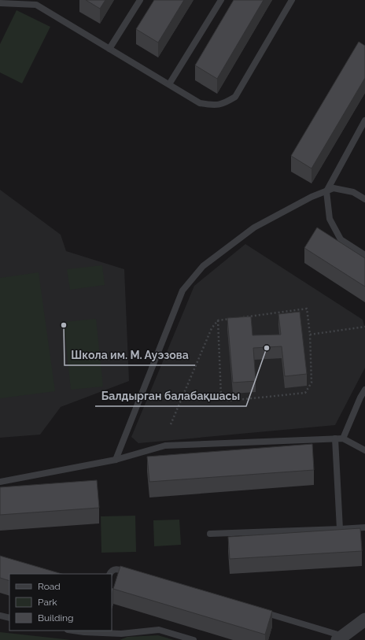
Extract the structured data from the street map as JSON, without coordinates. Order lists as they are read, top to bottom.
{
  "places": ["Школа им. М. Ауэзова", "Балдырган балабақшасы"],
  "legend": ["Road", "Park", "Building"]
}
